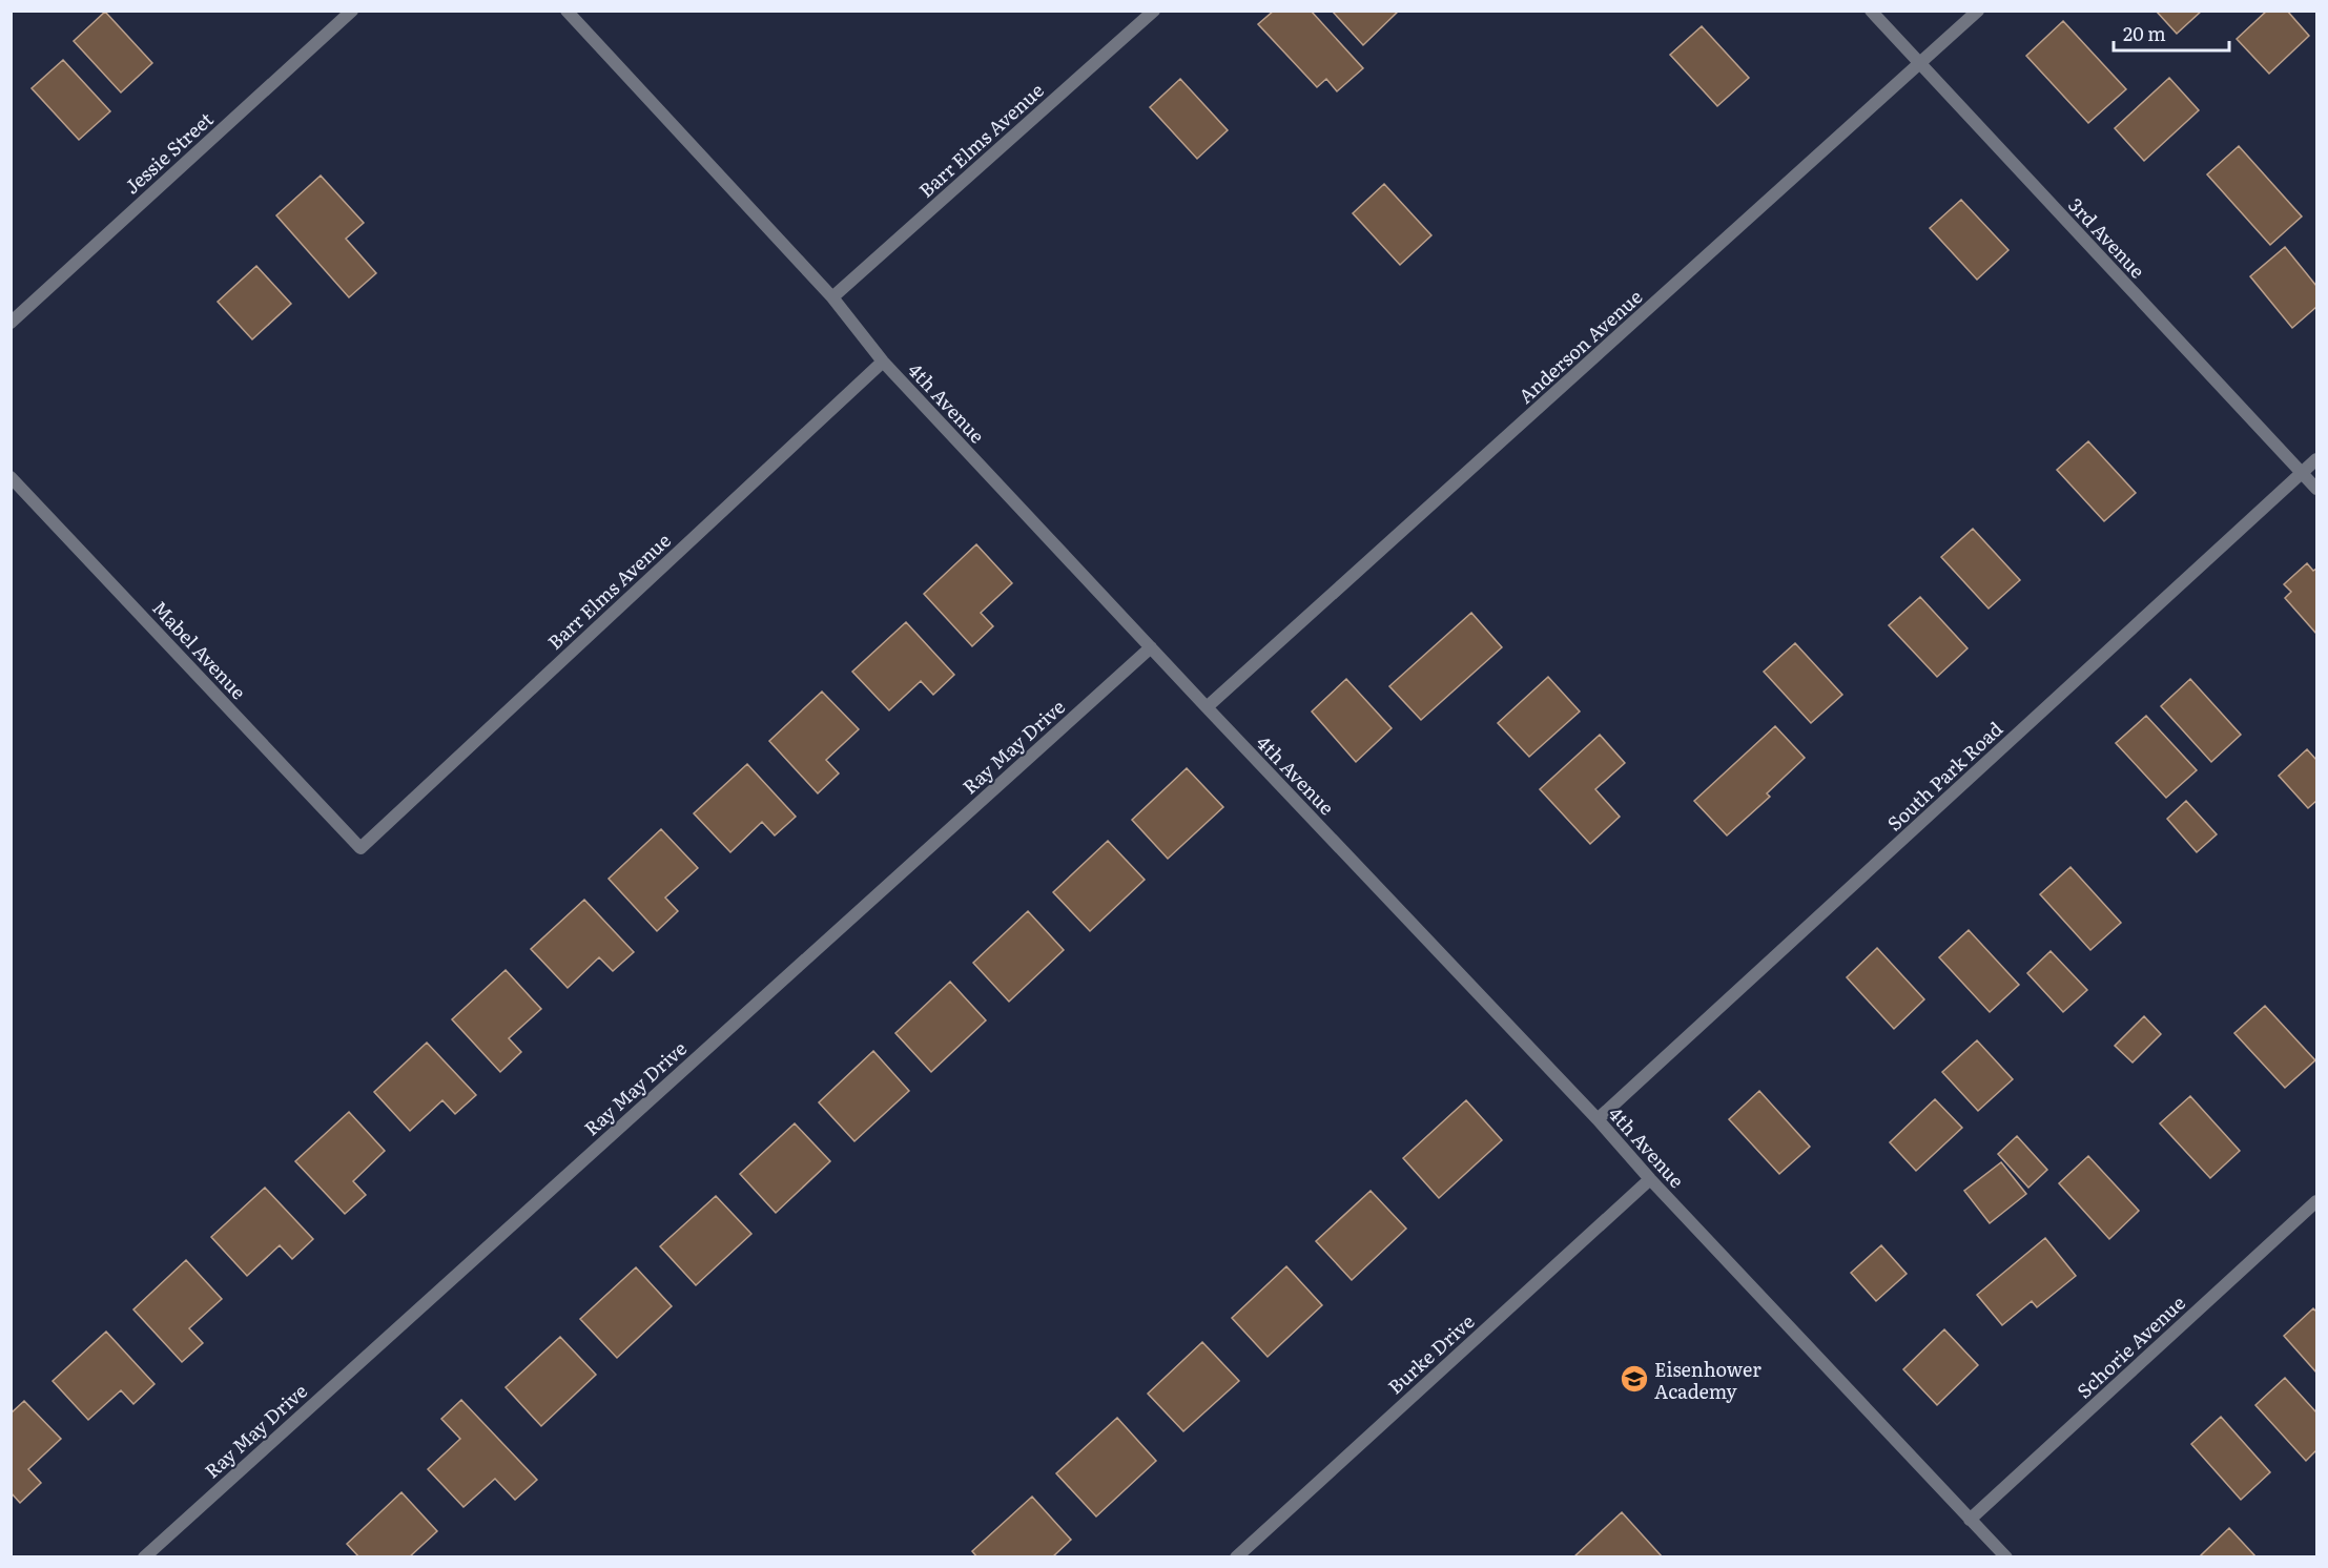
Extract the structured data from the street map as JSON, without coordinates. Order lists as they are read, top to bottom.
{
  "streets": {
    "street": [
      "Barr Elms Avenue",
      "Jessie Street",
      "3rd Avenue",
      "Anderson Avenue",
      "4th Avenue",
      "Mabel Avenue",
      "Ray May Drive",
      "South Park Road",
      "Schorie Avenue",
      "Burke Drive"
    ]
  },
  "crossings": [
    ["Barr Elms Avenue", "4th Avenue"],
    ["Barr Elms Avenue", "Mabel Avenue"],
    ["3rd Avenue", "Anderson Avenue"],
    ["3rd Avenue", "South Park Road"],
    ["Anderson Avenue", "4th Avenue"],
    ["4th Avenue", "Ray May Drive"],
    ["4th Avenue", "South Park Road"],
    ["4th Avenue", "Schorie Avenue"],
    ["4th Avenue", "Burke Drive"]
  ],
  "places": {
    "school or university": ["Eisenhower Academy"]
  },
  "scale_bar": "20 m"
}
